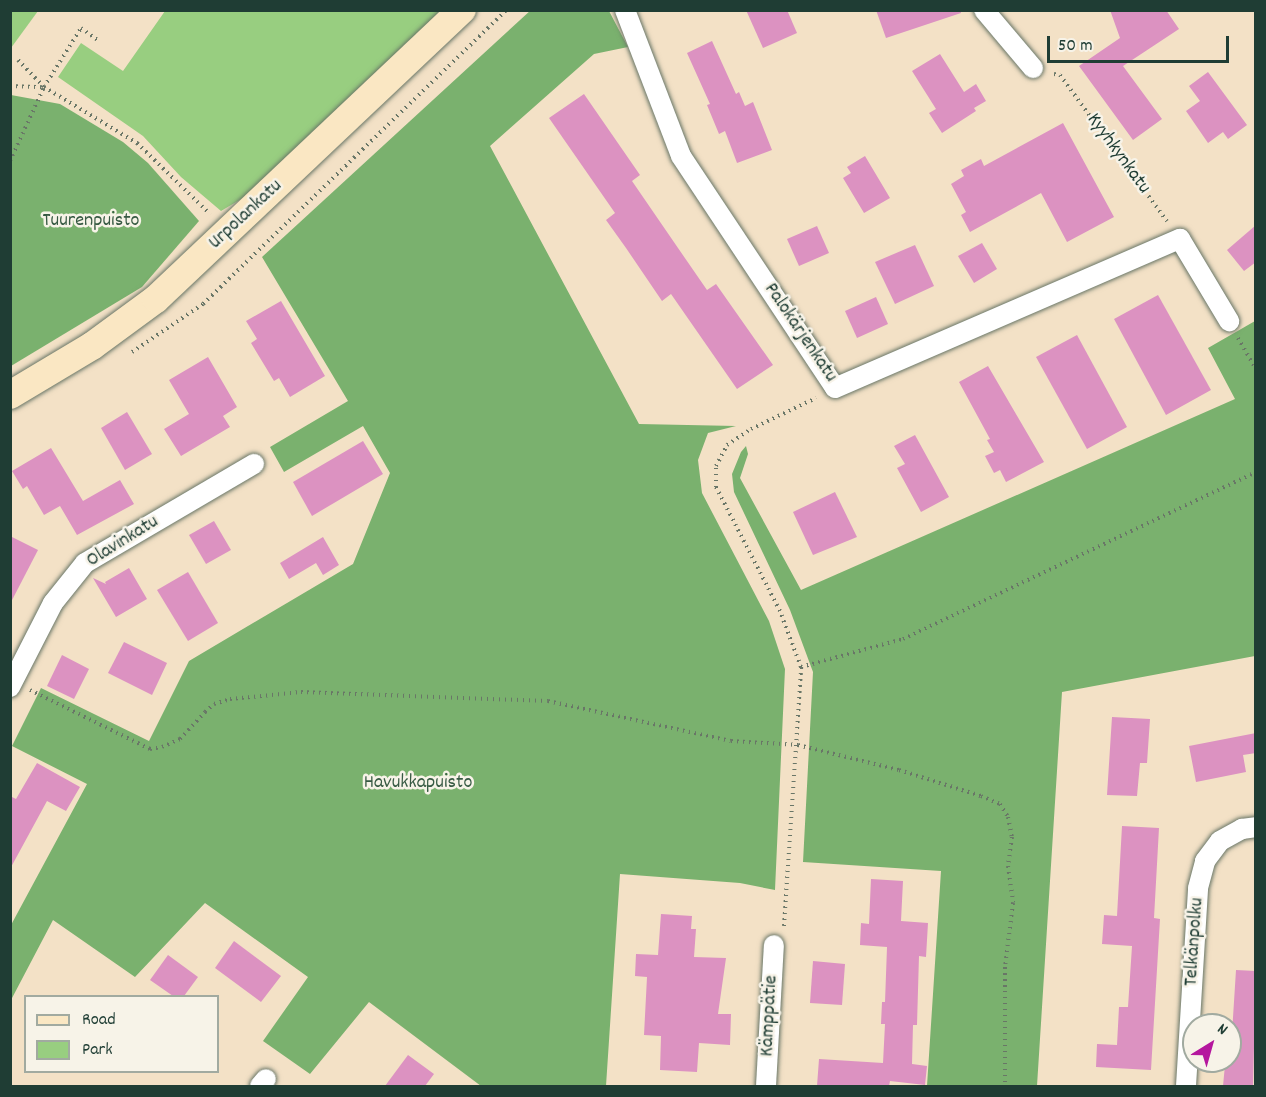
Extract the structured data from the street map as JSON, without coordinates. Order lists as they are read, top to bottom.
{
  "streets": {
    "main road": ["Urpolankatu"],
    "street": [
      "Palokärjenkatu",
      "Olavinkatu",
      "Telkänpolku",
      "Kämppätie"
    ],
    "path": ["Kyyhkynkatu"]
  },
  "crossings": [
    ["Kyyhkynkatu", "Palokärjenkatu"]
  ],
  "parks": ["Tuurenpuisto", "Havukkapuisto"],
  "legend": ["Road", "Park"],
  "scale_bar": "50 m",
  "north": "top right"
}
